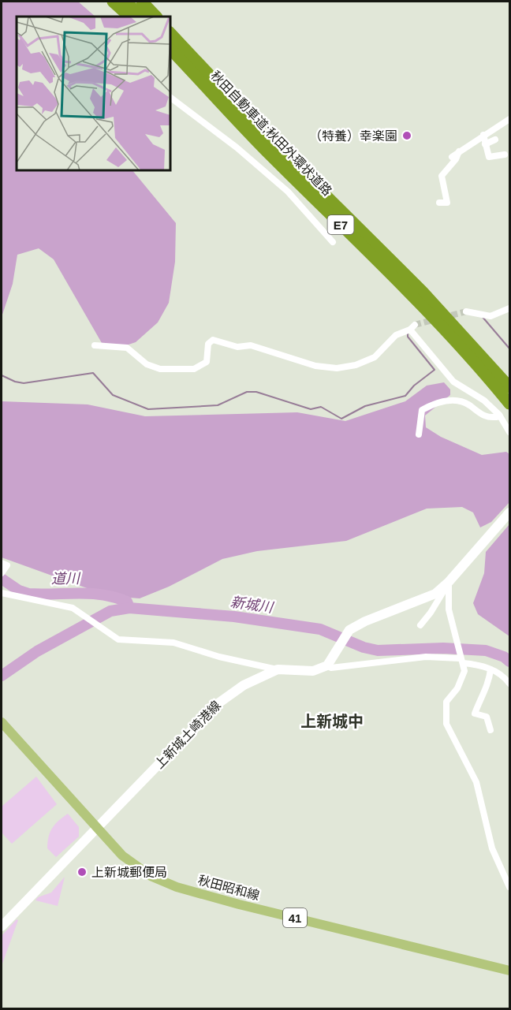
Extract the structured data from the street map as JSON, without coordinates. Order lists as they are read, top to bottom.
{
  "streets": {
    "highway": ["秋田自動車道;秋田外環状道路", "E7"],
    "main road": ["上新城土崎港線", "秋田昭和線", "41"]
  },
  "crossings": [
    ["上新城土崎港線", "秋田昭和線"]
  ],
  "districts": ["上新城中"],
  "water": ["道川", "新城川"],
  "places": ["（特養）幸楽園", "上新城郵便局"]
}
